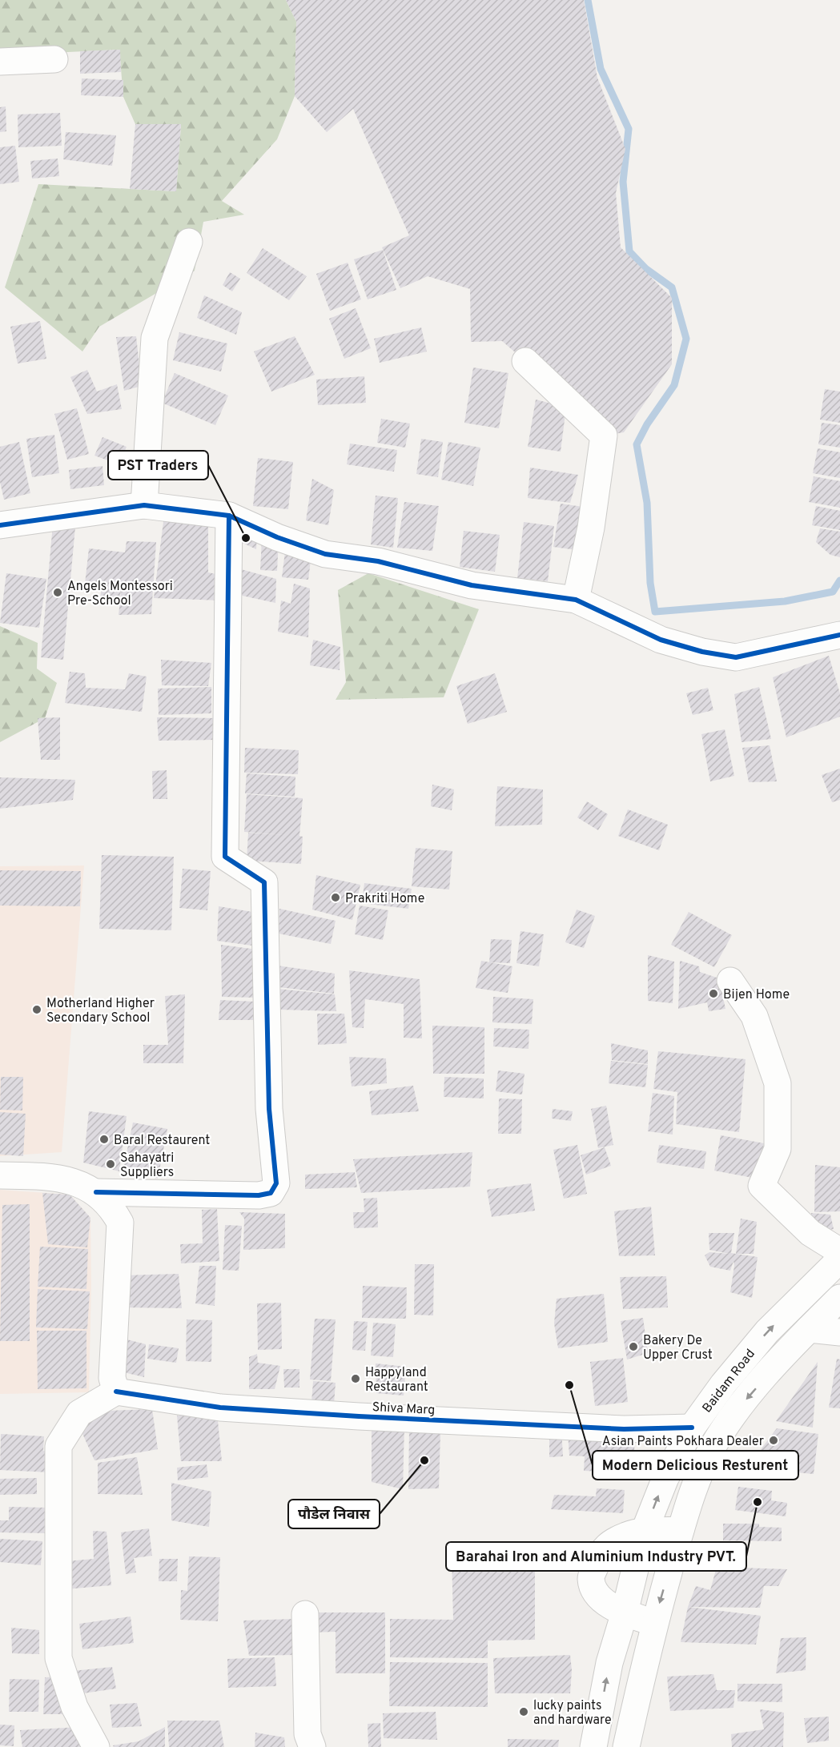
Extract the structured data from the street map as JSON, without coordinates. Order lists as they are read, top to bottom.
{
  "streets": {
    "street": ["Baidam Road", "Shiva Marg"]
  },
  "crossings": [
    ["Baidam Road", "Shiva Marg"]
  ],
  "places": [
    "PST Traders",
    "Angels Montessori Pre-School",
    "Prakriti Home",
    "Bijen Home",
    "Motherland Higher Secondary School",
    "Baral Restaurent",
    "Sahayatri Suppliers",
    "Bakery De Upper Crust",
    "Happyland Restaurant",
    "Modern Delicious Resturent",
    "Asian Paints Pokhara Dealer",
    "पौडेल निवास",
    "Barahai Iron and Aluminium Industry PVT.",
    "lucky paints and hardware"
  ]
}
